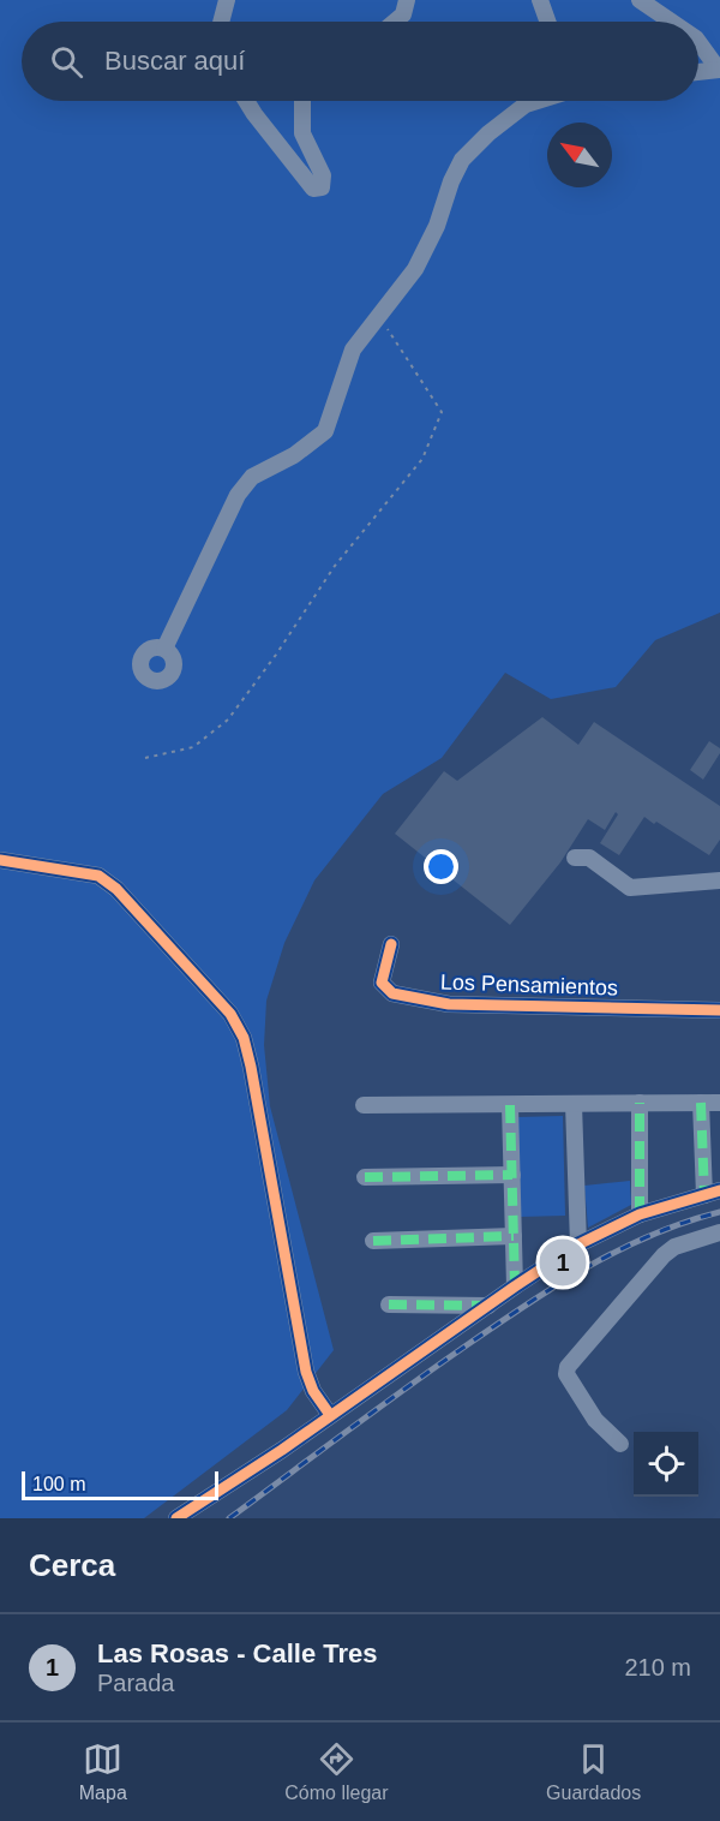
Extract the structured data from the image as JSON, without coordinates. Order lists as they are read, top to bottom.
{
  "streets": {
    "street": ["Los Pensamientos"]
  },
  "scale_bar": "100 m",
  "north": "top left",
  "page": {
    "search": "Buscar aquí",
    "pins": "1",
    "scale": "100 m",
    "heading": "Cerca",
    "list": [
      {
        "mark": "1",
        "name": "Las Rosas - Calle Tres",
        "note": "Parada",
        "value": "210 m"
      }
    ],
    "nav": ["Mapa", "Cómo llegar", "Guardados"]
  }
}
